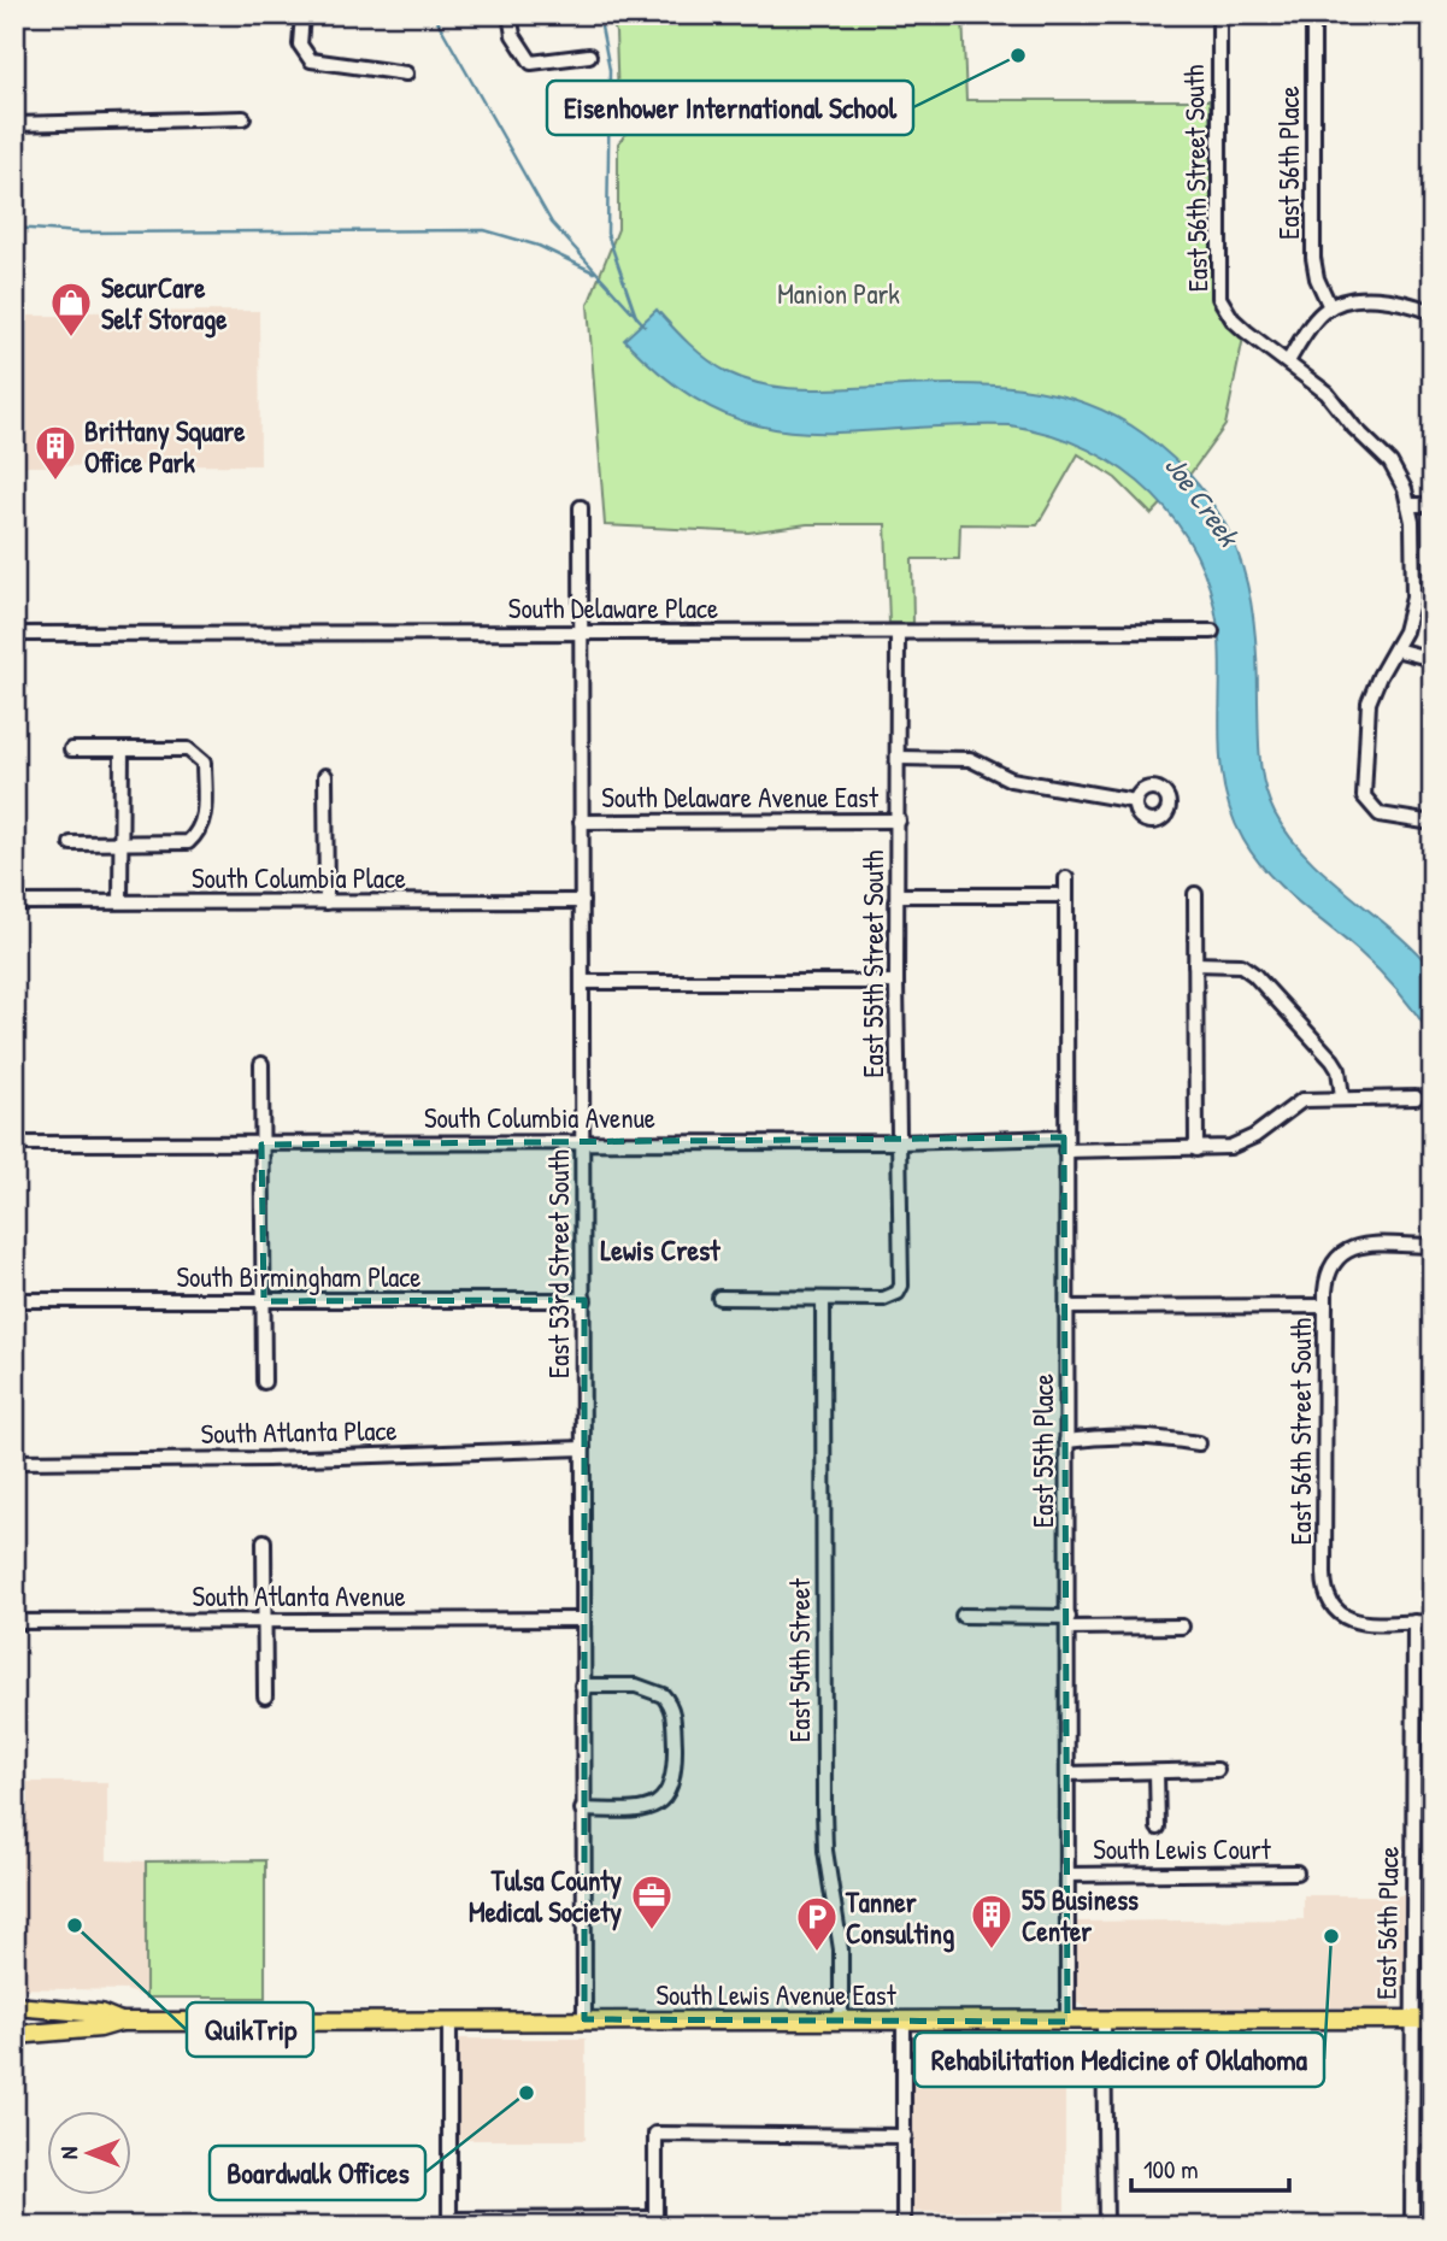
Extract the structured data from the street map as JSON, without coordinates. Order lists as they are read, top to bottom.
{
  "streets": {
    "main road": ["South Lewis Avenue East"],
    "street": [
      "East 56th Place",
      "East 56th Street South",
      "South Delaware Place",
      "South Delaware Avenue East",
      "South Columbia Place",
      "East 55th Street South",
      "South Columbia Avenue",
      "East 53rd Street South",
      "South Birmingham Place",
      "South Atlanta Place",
      "East 55th Place",
      "South Atlanta Avenue",
      "East 54th Street",
      "South Lewis Court"
    ]
  },
  "crossings": [
    ["East 56th Place", "East 56th Street South"],
    ["East 56th Place", "South Lewis Avenue East"],
    ["South Delaware Place", "East 55th Street South"],
    ["South Delaware Place", "East 53rd Street South"],
    ["South Delaware Avenue East", "East 55th Street South"],
    ["South Delaware Avenue East", "East 53rd Street South"],
    ["South Columbia Place", "East 53rd Street South"],
    ["East 55th Street South", "South Columbia Avenue"],
    ["East 55th Street South", "East 54th Street"],
    ["South Columbia Avenue", "East 53rd Street South"],
    ["South Columbia Avenue", "East 55th Place"],
    ["East 53rd Street South", "South Birmingham Place"],
    ["East 53rd Street South", "South Atlanta Place"],
    ["East 53rd Street South", "South Atlanta Avenue"],
    ["East 53rd Street South", "South Lewis Avenue East"],
    ["East 55th Place", "South Lewis Court"],
    ["East 55th Place", "South Lewis Avenue East"],
    ["East 54th Street", "South Lewis Avenue East"]
  ],
  "districts": ["Lewis Crest"],
  "water": ["Joe Creek"],
  "parks": ["Manion Park"],
  "places": {
    "other": [
      "Eisenhower International School",
      "QuikTrip",
      "Rehabilitation Medicine of Oklahoma",
      "Boardwalk Offices"
    ],
    "shop": ["SecurCare Self Storage"],
    "building": ["Brittany Square Office Park", "55 Business Center"],
    "office": ["Tulsa County Medical Society"],
    "parking": ["Tanner Consulting"]
  },
  "scale_bar": "100 m",
  "north": "left"
}
